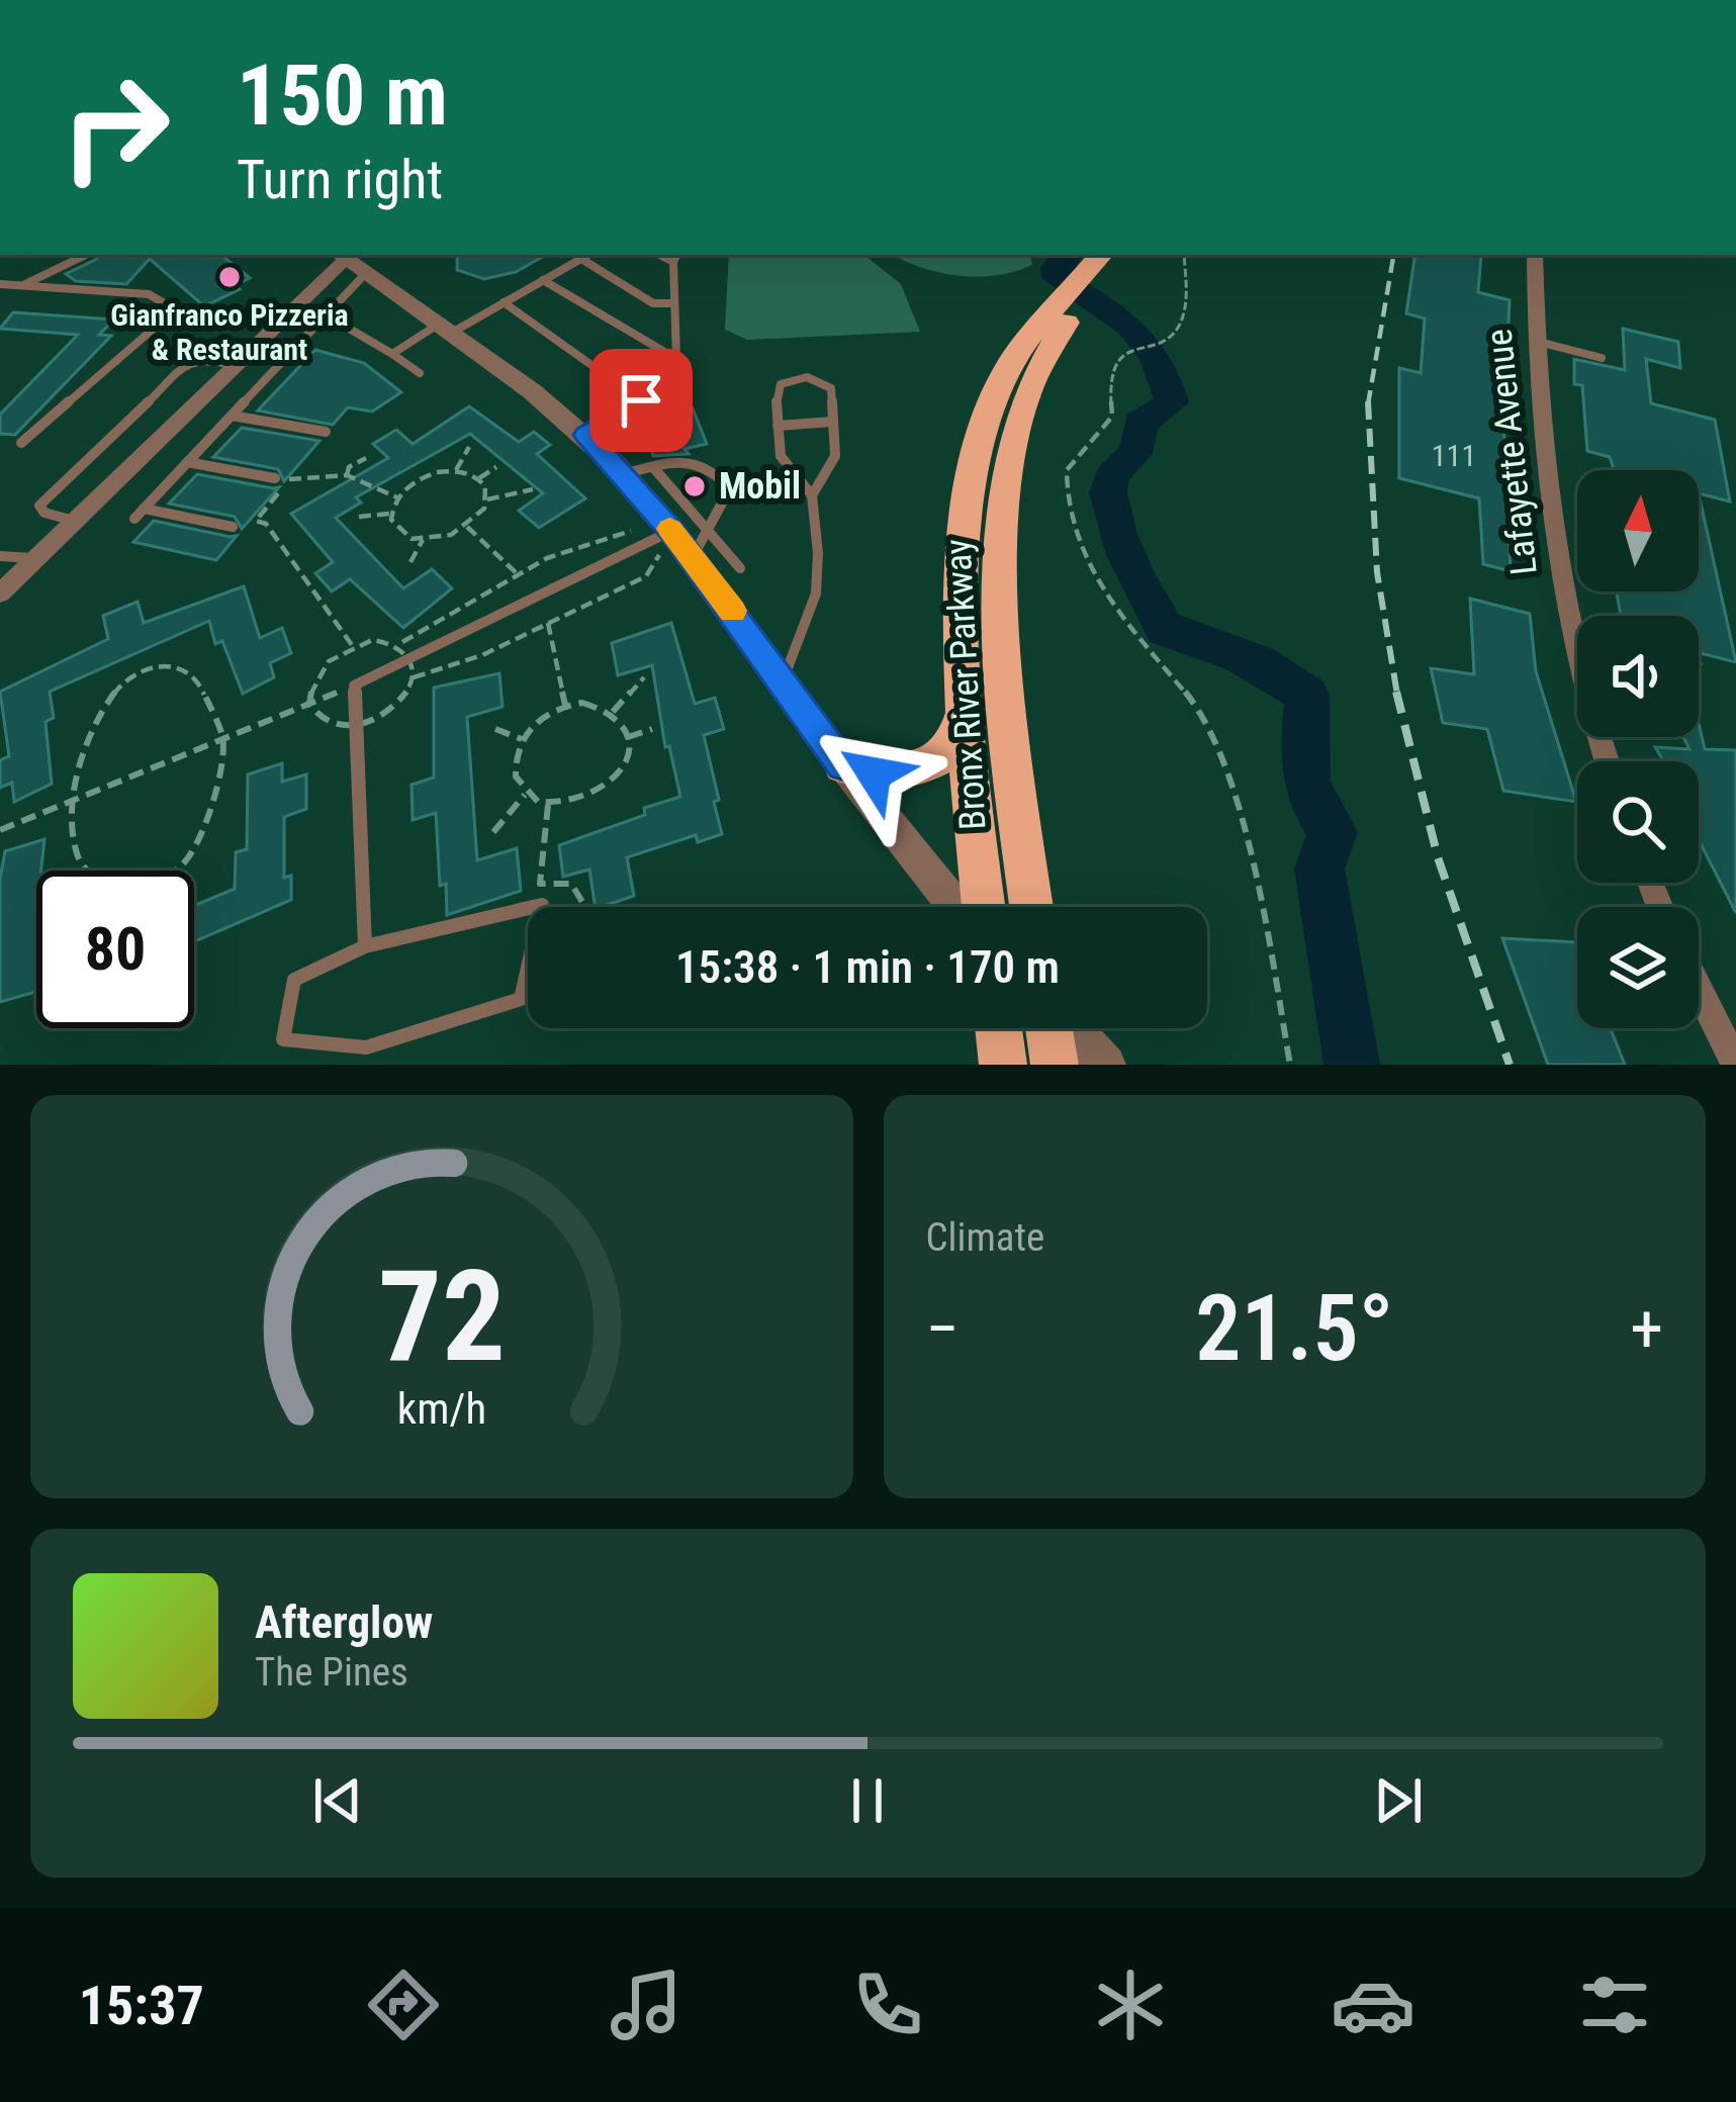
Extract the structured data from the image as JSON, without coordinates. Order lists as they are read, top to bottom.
{
  "streets": {
    "highway": ["Bronx River Parkway"],
    "street": ["Lafayette Avenue"]
  },
  "places": ["Gianfranco Pizzeria & Restaurant", "Mobil"],
  "house_numbers": ["111"],
  "north": "top",
  "page": {
    "turn": ["150 m", "Turn right"],
    "limit": "80",
    "trip": "15:38 · 1 min · 170 m",
    "tile": "Climate",
    "heat": ["−", "21.5°", "+"],
    "song": ["Afterglow", "The Pines"],
    "tabs": "15:37",
    "gauge": ["72", "km/h"]
  }
}
